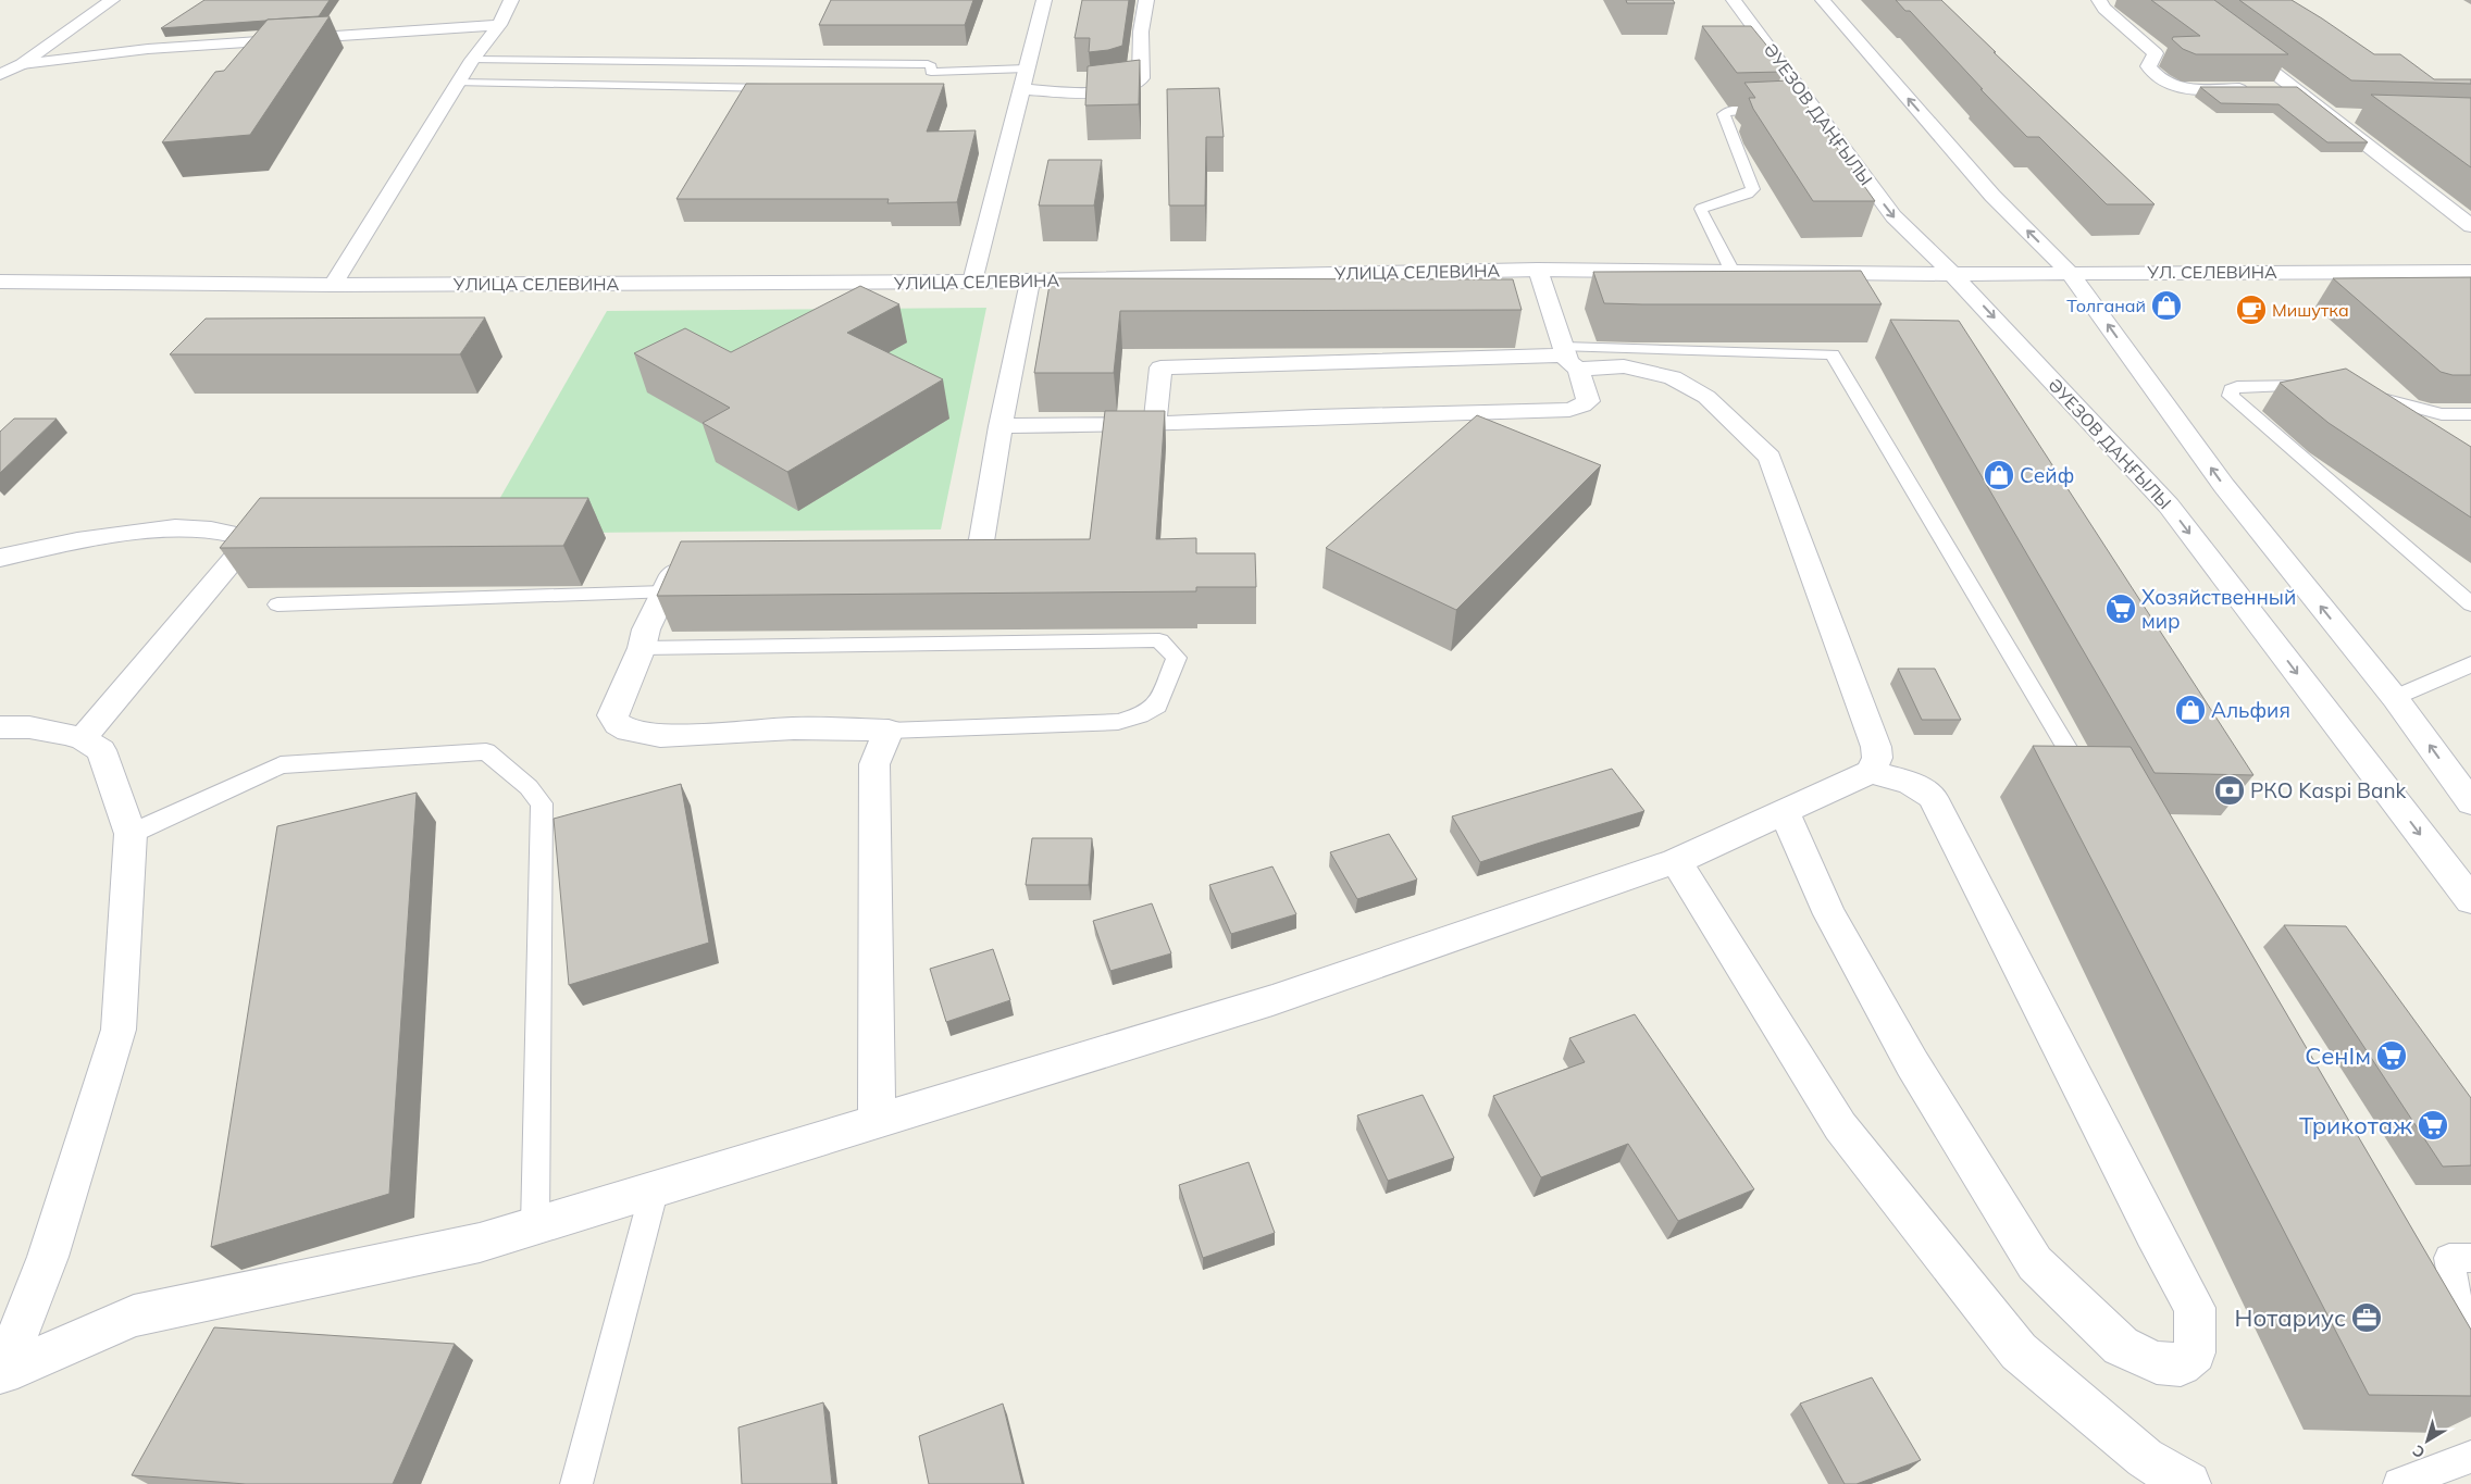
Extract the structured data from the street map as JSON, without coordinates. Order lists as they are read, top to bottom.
{
  "streets": {
    "street": ["ӘУЕЗОВ ДАҢҒЫЛЫ", "УЛИЦА СЕЛЕВИНА", "УЛ. СЕЛЕВИНА"]
  },
  "crossings": [
    ["ӘУЕЗОВ ДАҢҒЫЛЫ", "УЛИЦА СЕЛЕВИНА"],
    ["ӘУЕЗОВ ДАҢҒЫЛЫ", "УЛ. СЕЛЕВИНА"],
    ["УЛИЦА СЕЛЕВИНА", "УЛ. СЕЛЕВИНА"]
  ],
  "places": {
    "shop": ["Толганай", "Сейф", "Альфия"],
    "cafe": ["Мишутка"],
    "supermarket": ["Хозяйственный мир", "СенIм", "Трикотаж"],
    "bank": ["РКО Kaspi Bank"],
    "office": ["Нотариус"]
  },
  "north": "bottom left"
}
